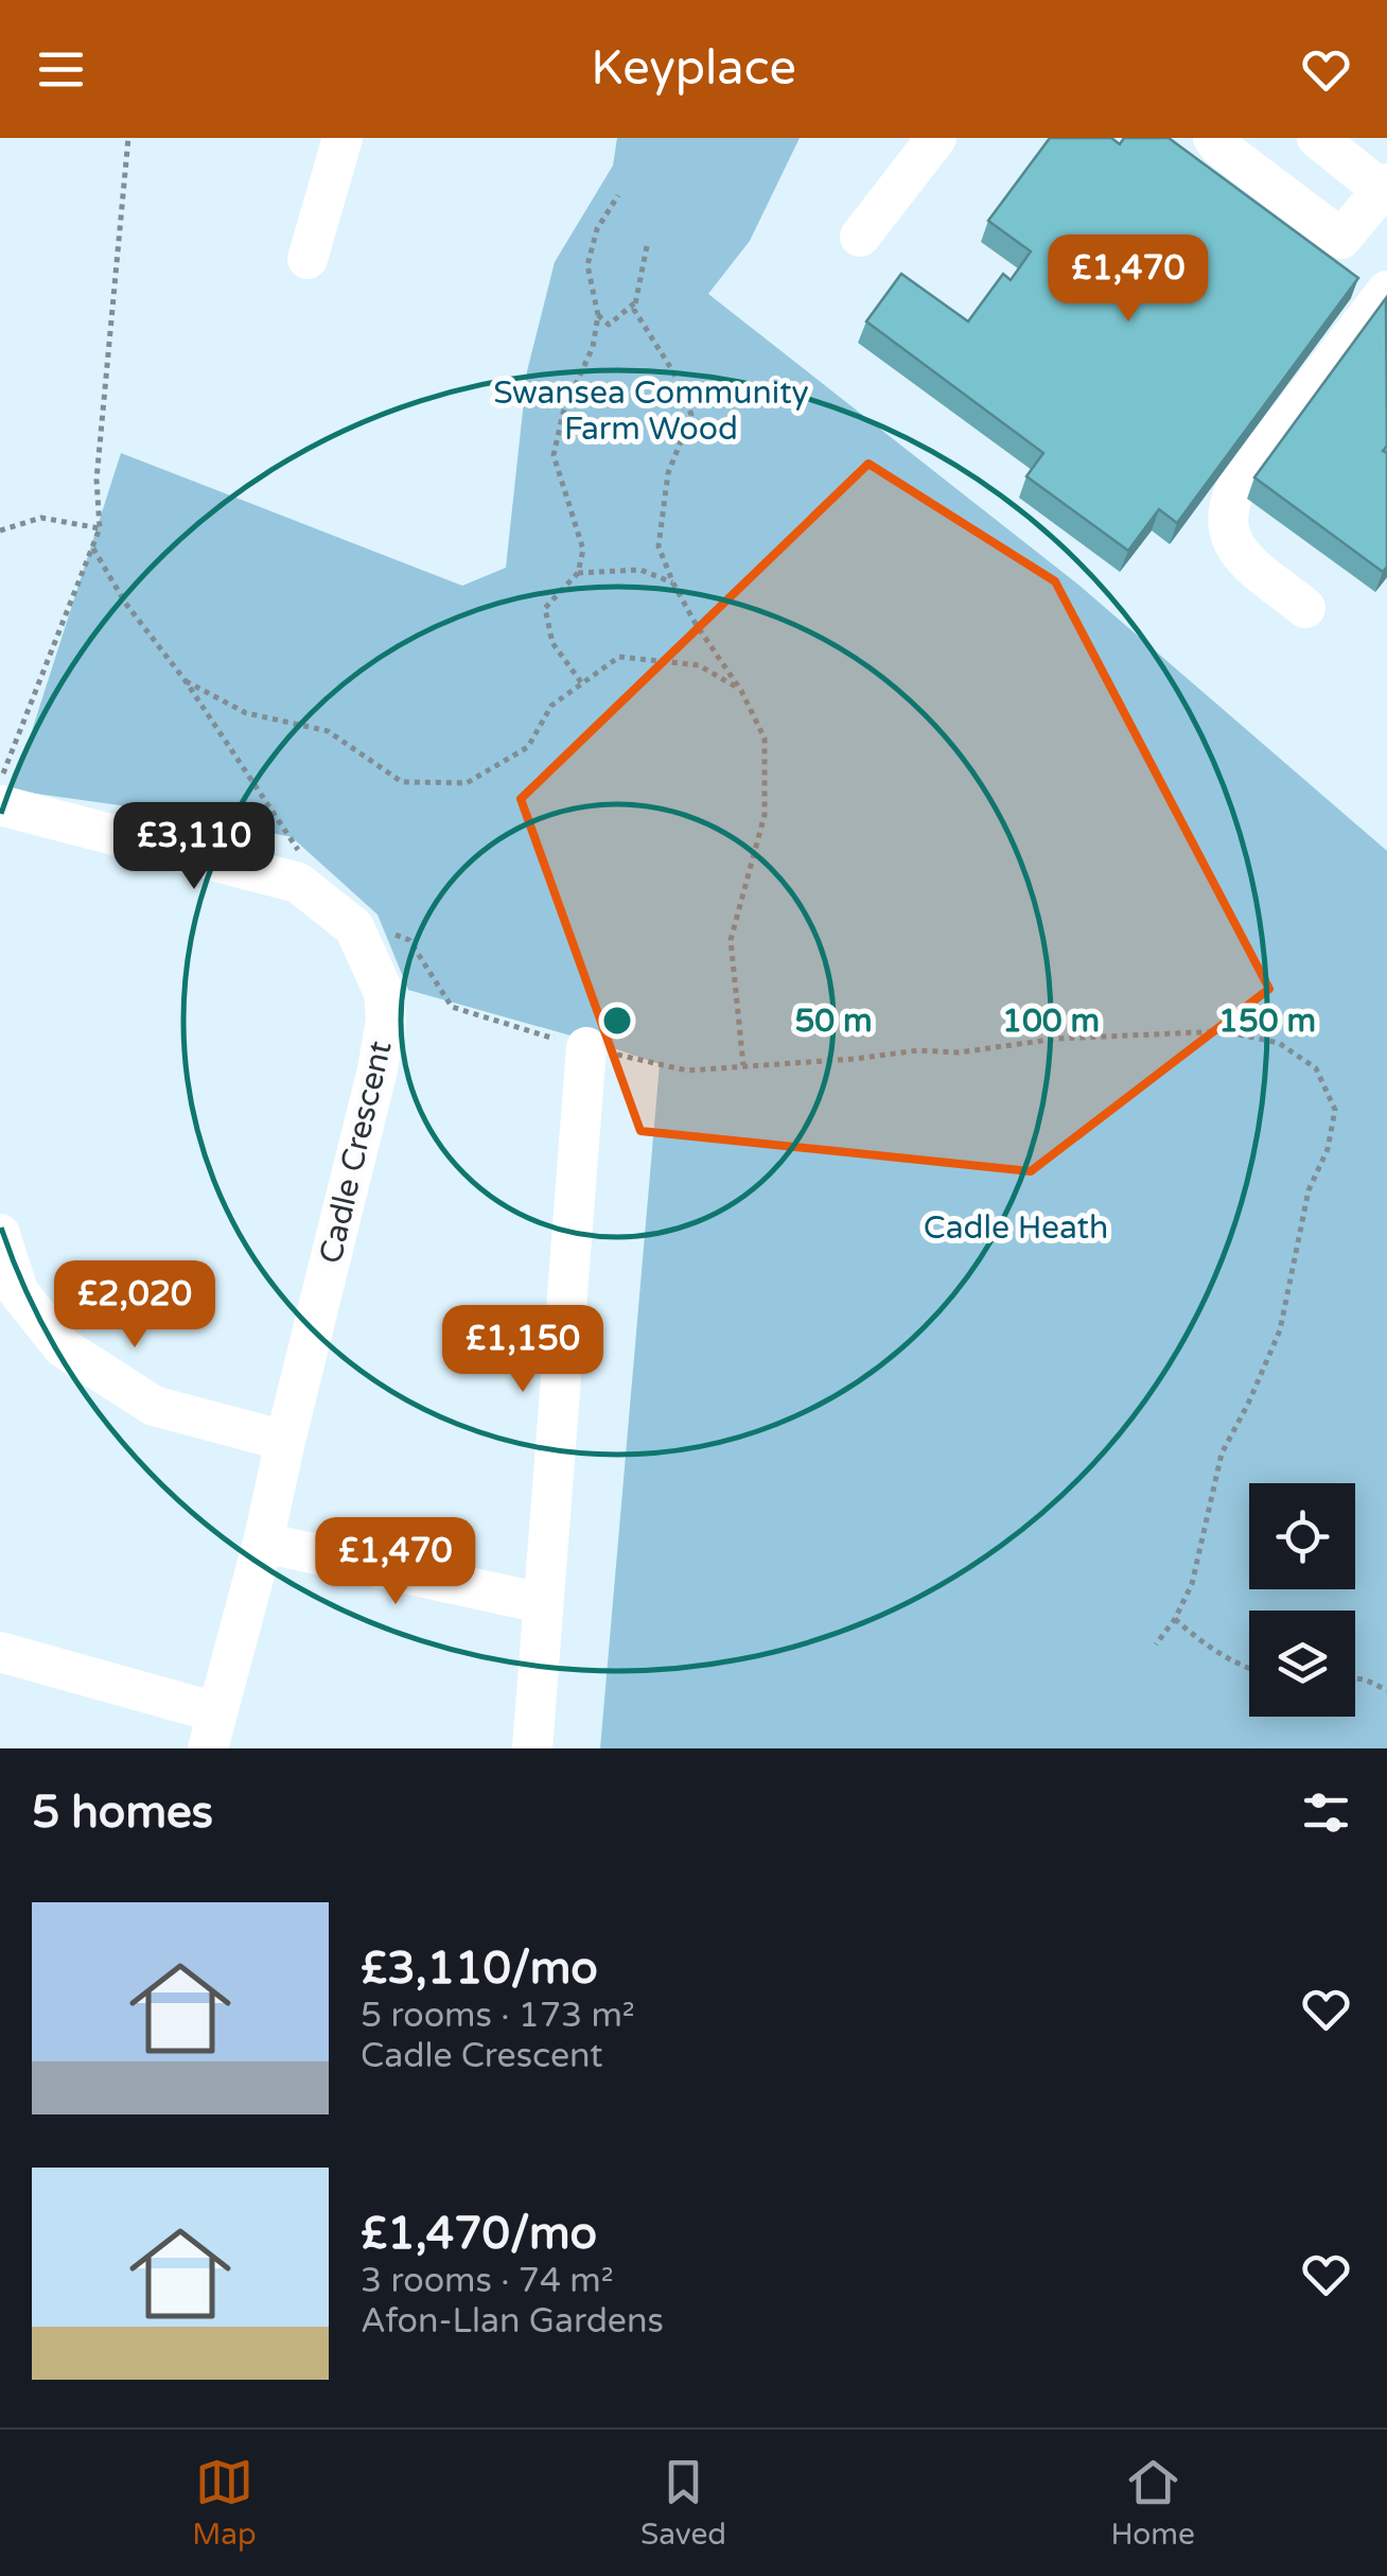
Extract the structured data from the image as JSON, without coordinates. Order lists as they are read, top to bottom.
{
  "streets": {
    "street": ["Cadle Crescent"]
  },
  "parks": ["Swansea Community Farm Wood", "Cadle Heath"],
  "page": {
    "header": "Keyplace",
    "price": [
      "£1,470",
      "£3,110",
      "£2,020",
      "£1,150",
      "£1,470"
    ],
    "heading": "5 homes",
    "list": [
      {
        "name": "£3,110/mo",
        "note": "5 rooms · 173 m² · Cadle Crescent"
      },
      {
        "name": "£1,470/mo",
        "note": "3 rooms · 74 m² · Afon-Llan Gardens"
      }
    ],
    "tabs": ["Map", "Saved", "Home"]
  },
  "rings": ["50 m", "100 m", "150 m"]
}
